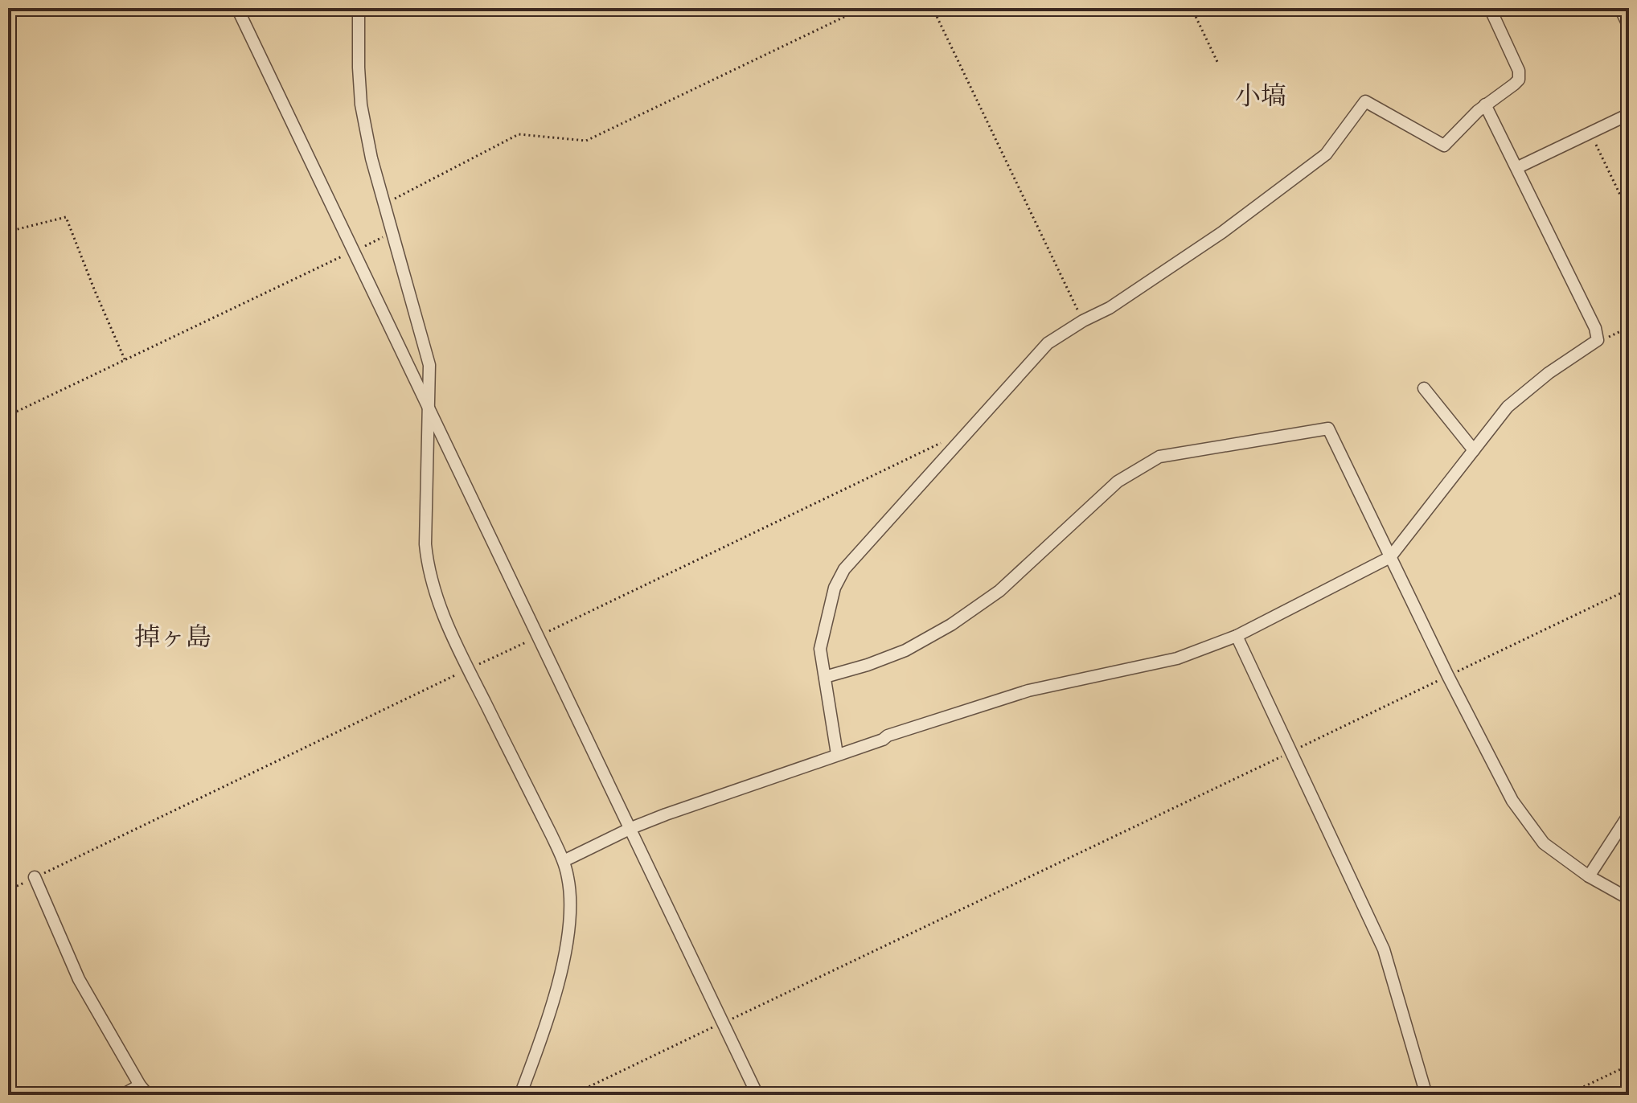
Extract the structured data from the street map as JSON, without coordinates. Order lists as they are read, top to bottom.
{
  "districts": ["小塙", "掉ヶ島"]
}
